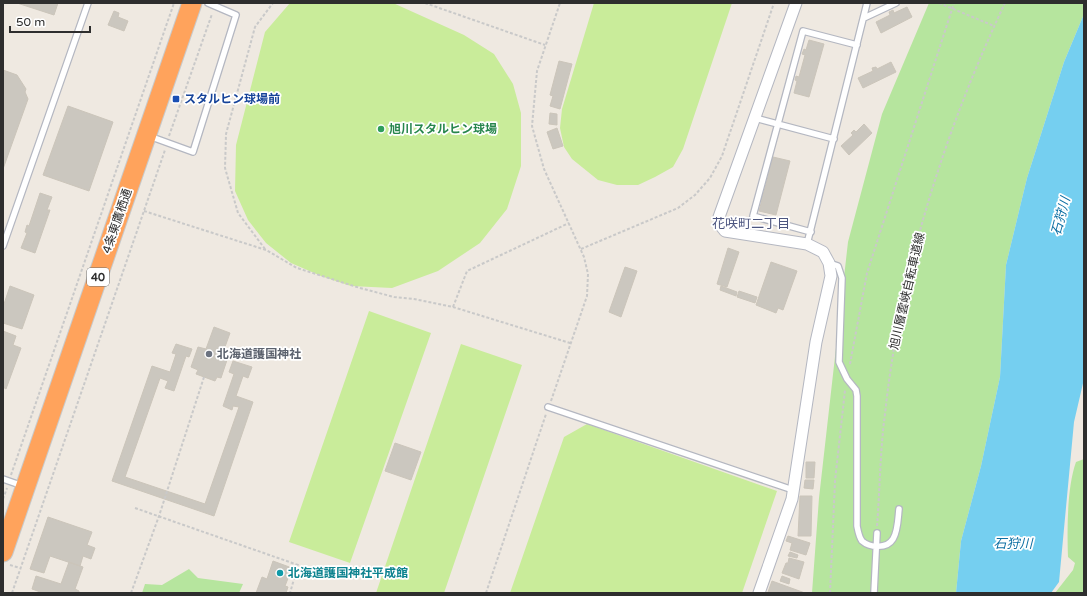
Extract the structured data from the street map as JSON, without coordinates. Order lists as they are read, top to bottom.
{
  "streets": {
    "highway": ["4条東鷹栖通", "40"],
    "path": ["旭川層雲峡自転車道線"]
  },
  "districts": ["花咲町二丁目"],
  "water": ["石狩川"],
  "places": {
    "transit": ["スタルヒン球場前"],
    "other": ["旭川スタルヒン球場", "北海道護国神社", "北海道護国神社平成館"]
  },
  "scale_bar": "50 m"
}
